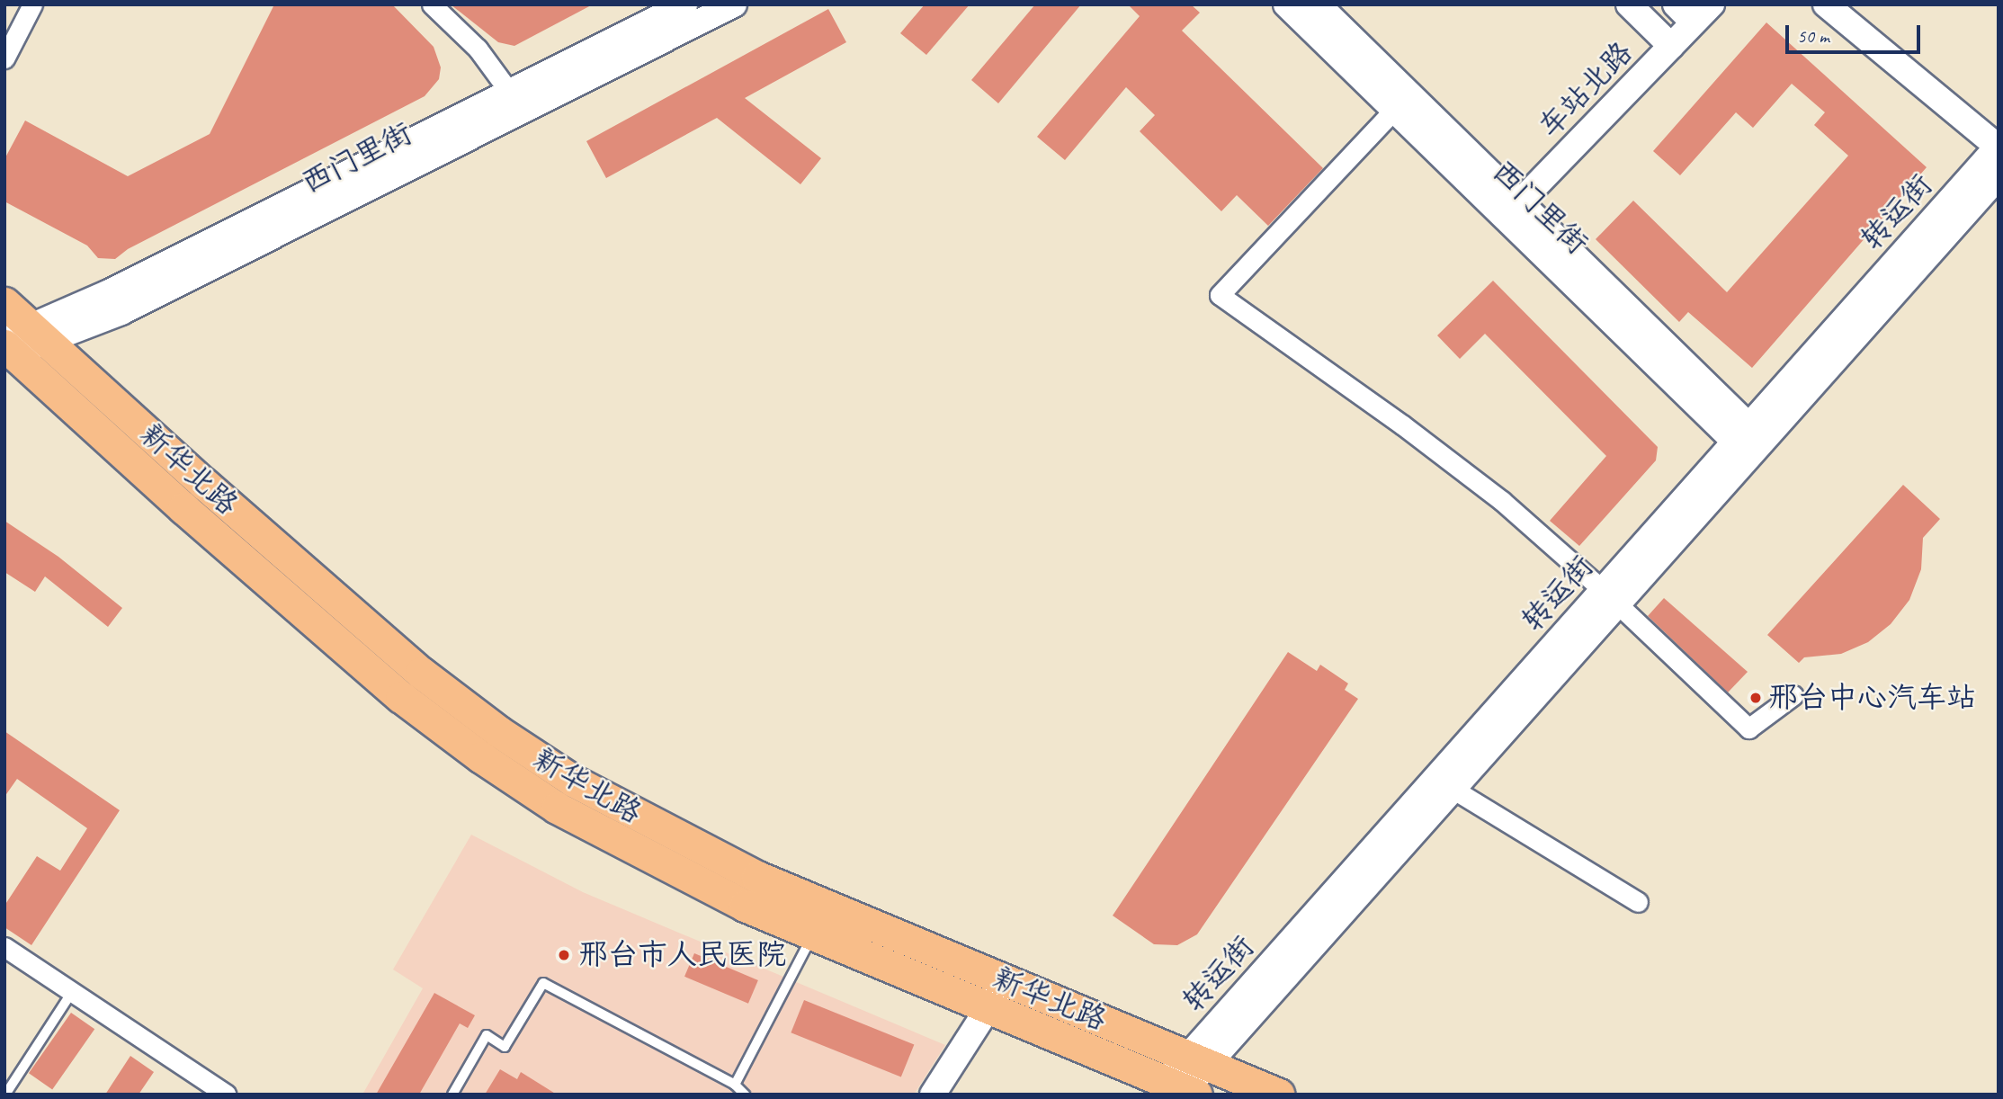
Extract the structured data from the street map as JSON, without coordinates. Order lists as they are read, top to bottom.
{
  "streets": {
    "main road": ["新华北路"],
    "street": ["车站北路", "西门里街", "转运街"]
  },
  "crossings": [
    ["车站北路", "西门里街"],
    ["西门里街", "新华北路"],
    ["转运街", "新华北路"]
  ],
  "places": ["邢台中心汽车站", "邢台市人民医院"],
  "scale_bar": "50 m"
}
